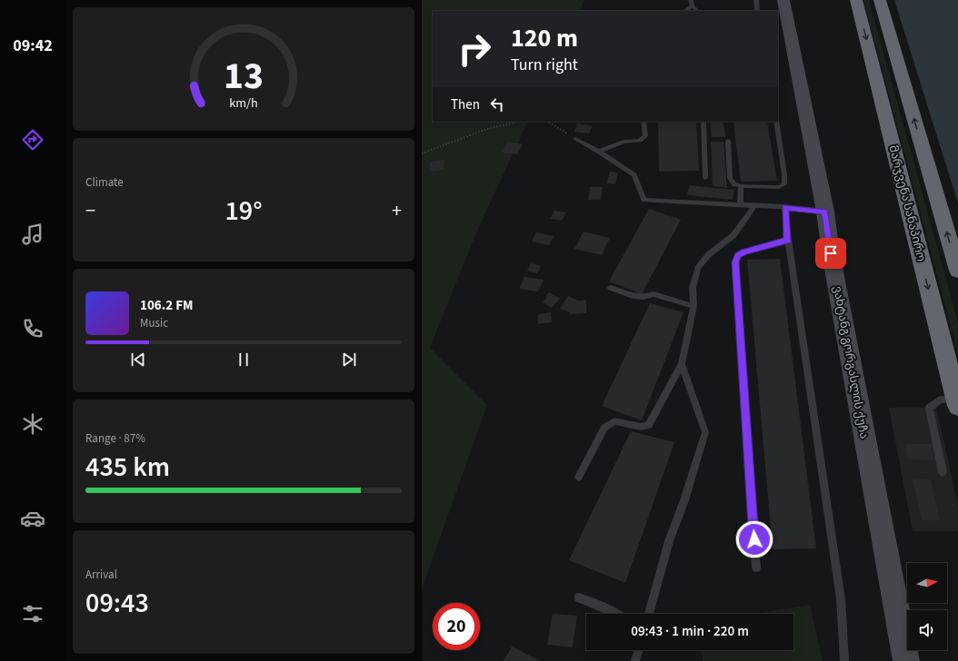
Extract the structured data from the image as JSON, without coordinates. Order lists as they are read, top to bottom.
{
  "streets": {
    "highway": ["მარჯვენა სანაპირო"],
    "street": ["ვახტანგ გორგასლის ქუჩა"]
  },
  "north": "right",
  "page": {
    "tabs": "09:42",
    "turn": ["120 m", "Turn right"],
    "then": "Then",
    "tile": [
      "Climate",
      ["Range · 87%", "435 km"],
      ["Arrival", "09:43"]
    ],
    "heat": ["−", "19°", "+"],
    "song": ["106.2 FM", "Music"],
    "limit": "20",
    "trip": "09:43 · 1 min · 220 m",
    "gauge": ["13", "km/h"]
  }
}
